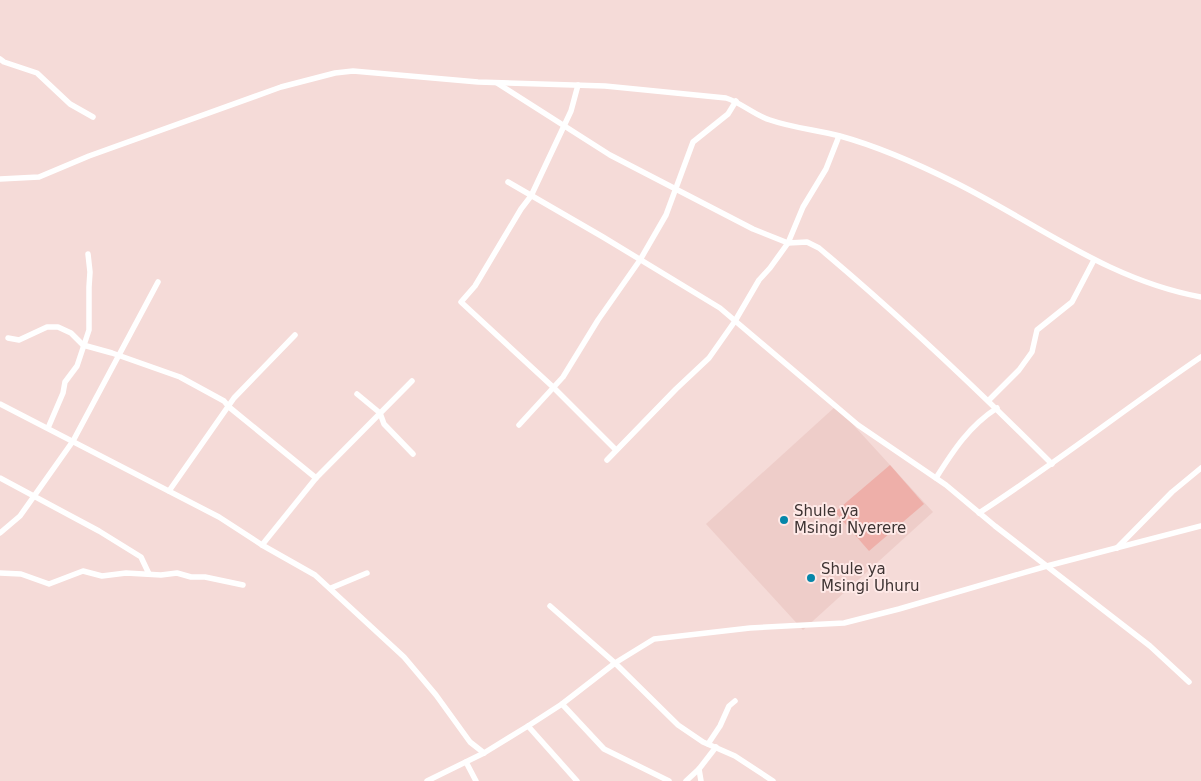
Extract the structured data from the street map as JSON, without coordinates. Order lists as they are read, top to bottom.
{
  "places": ["Shule ya Msingi Nyerere", "Shule ya Msingi Uhuru"]
}
